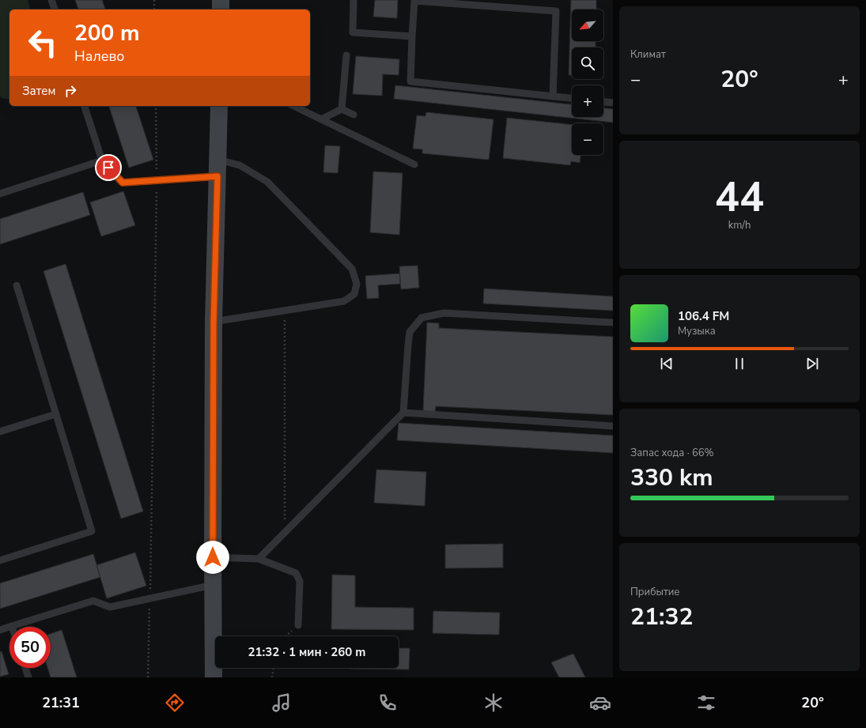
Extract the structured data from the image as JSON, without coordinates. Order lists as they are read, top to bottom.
{
  "north": "bottom left",
  "page": {
    "tile": [
      "Климат",
      ["44", "km/h"],
      ["Запас хода · 66%", "330 km"],
      ["Прибытие", "21:32"]
    ],
    "map_buttons": ["+", "−"],
    "turn": ["200 m", "Налево"],
    "heat": ["−", "20°", "+"],
    "then": "Затем",
    "song": ["106.4 FM", "Музыка"],
    "limit": "50",
    "trip": "21:32 · 1 мин · 260 m",
    "tabs": ["21:31", "20°"]
  }
}
